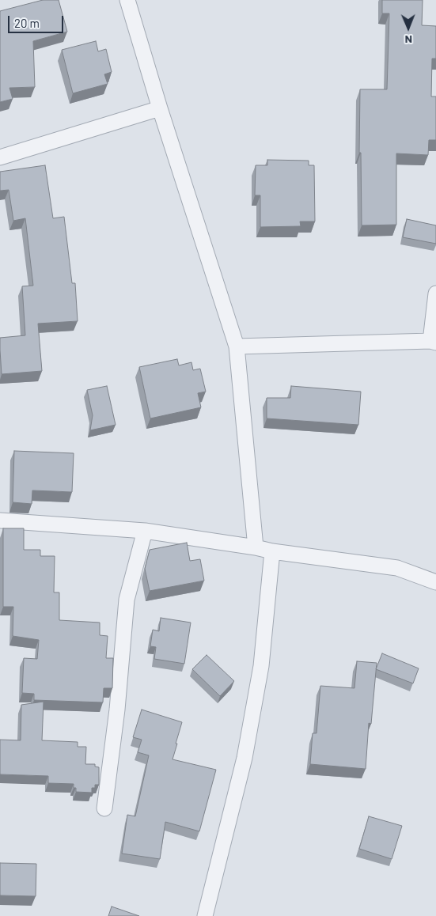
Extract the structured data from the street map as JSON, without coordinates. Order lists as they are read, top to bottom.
{
  "scale_bar": "20 m",
  "north": "bottom"
}
